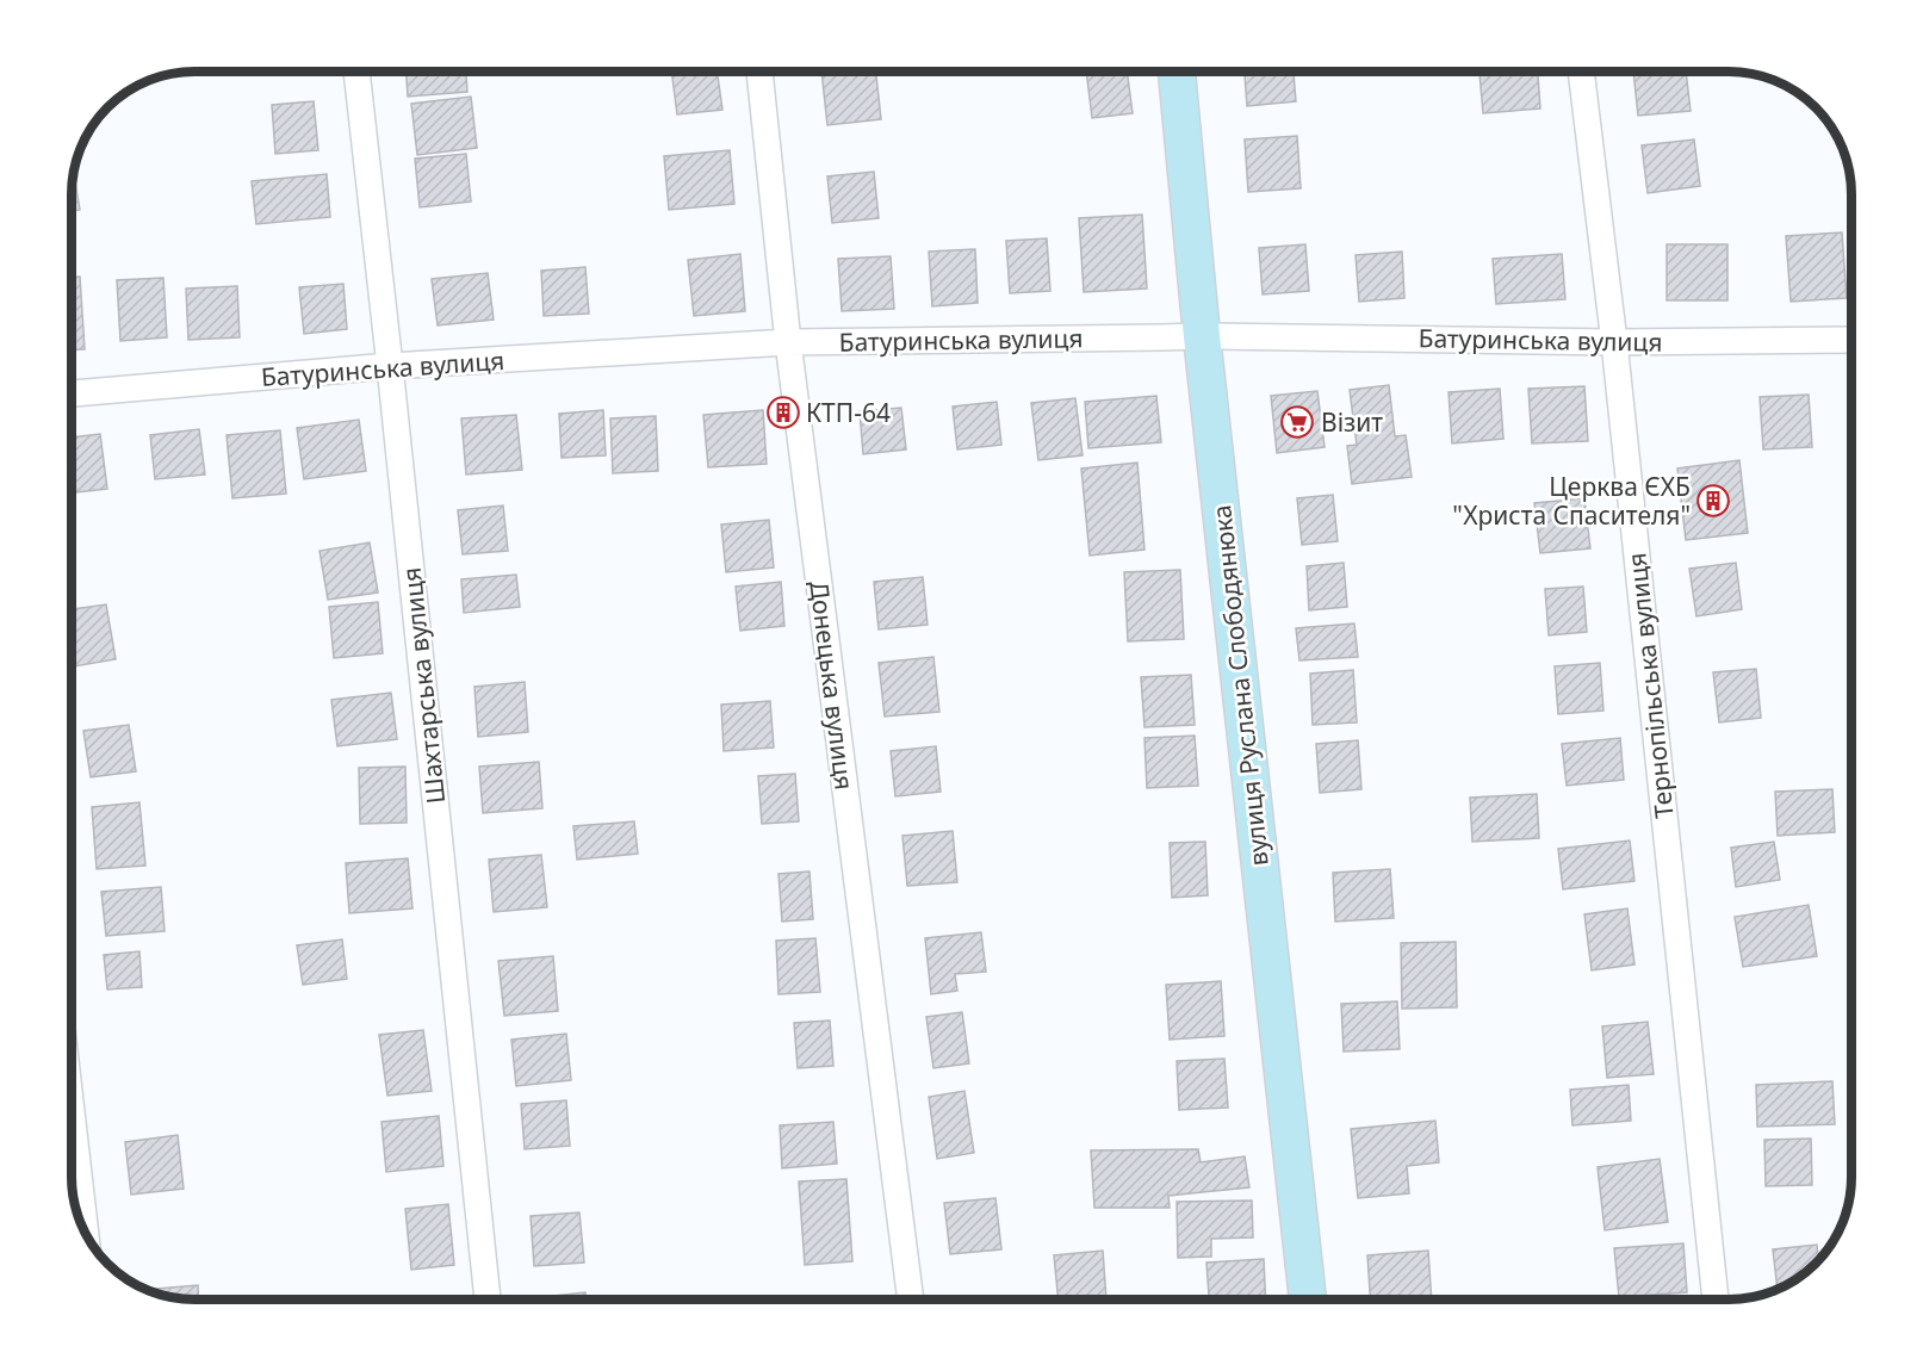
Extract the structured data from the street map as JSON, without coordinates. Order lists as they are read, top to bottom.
{
  "streets": {
    "main road": ["вулиця Руслана Слободянюка"],
    "street": [
      "Батуринська вулиця",
      "Шахтарська вулиця",
      "Донецька вулиця",
      "Тернопільська вулиця"
    ]
  },
  "crossings": [
    ["Батуринська вулиця", "Шахтарська вулиця"],
    ["Батуринська вулиця", "Донецька вулиця"],
    ["Батуринська вулиця", "вулиця Руслана Слободянюка"],
    ["Батуринська вулиця", "Тернопільська вулиця"]
  ],
  "places": {
    "building": ["КТП-64", "Церква ЄХБ \"Христа Спасителя\""],
    "supermarket": ["Візит"]
  }
}
